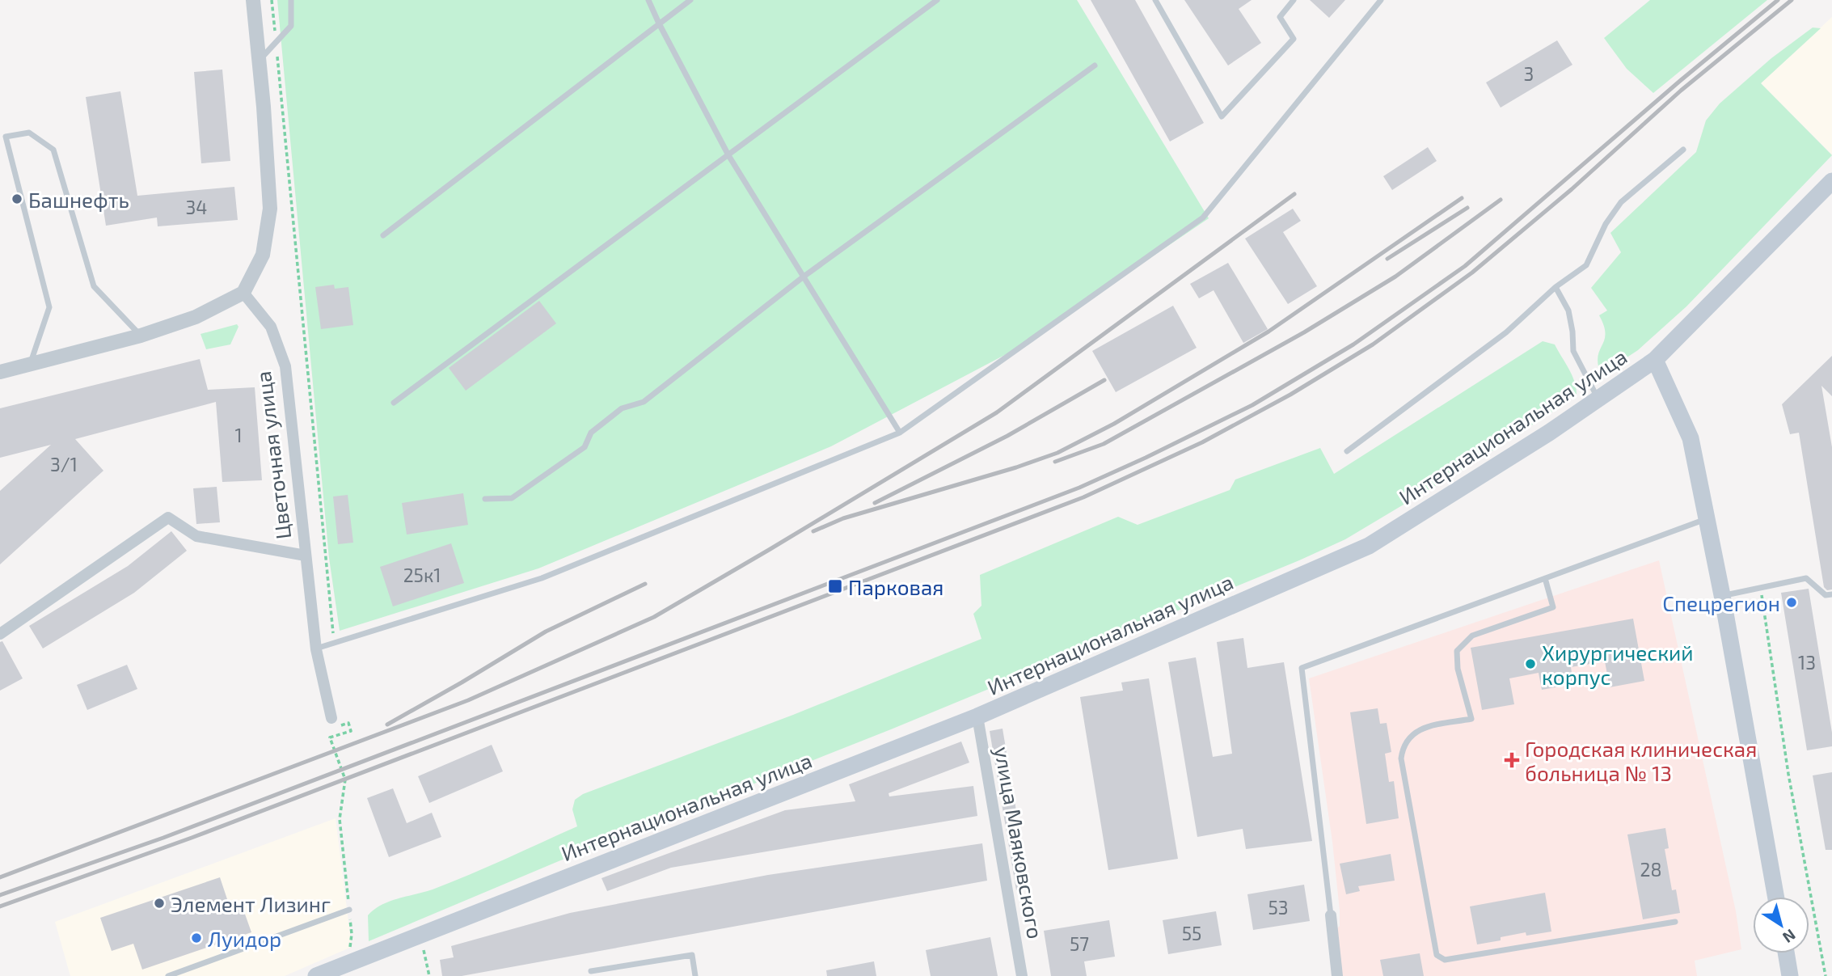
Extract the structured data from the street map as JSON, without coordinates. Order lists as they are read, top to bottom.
{
  "streets": {
    "main road": ["Интернациональная улица"],
    "street": ["Цветочная улица", "улица Маяковского"]
  },
  "crossings": [
    ["Интернациональная улица", "улица Маяковского"]
  ],
  "places": {
    "other": [
      "Башнефть",
      "Спецрегион",
      "Хирургический корпус",
      "Элемент Лизинг",
      "Луидор"
    ],
    "transit": ["Парковая"],
    "health": ["Городская клиническая больница № 13"]
  },
  "house_numbers": [
    "3",
    "34",
    "1",
    "3/1",
    "25к1",
    "13",
    "28",
    "53",
    "55",
    "57"
  ],
  "north": "bottom right"
}
